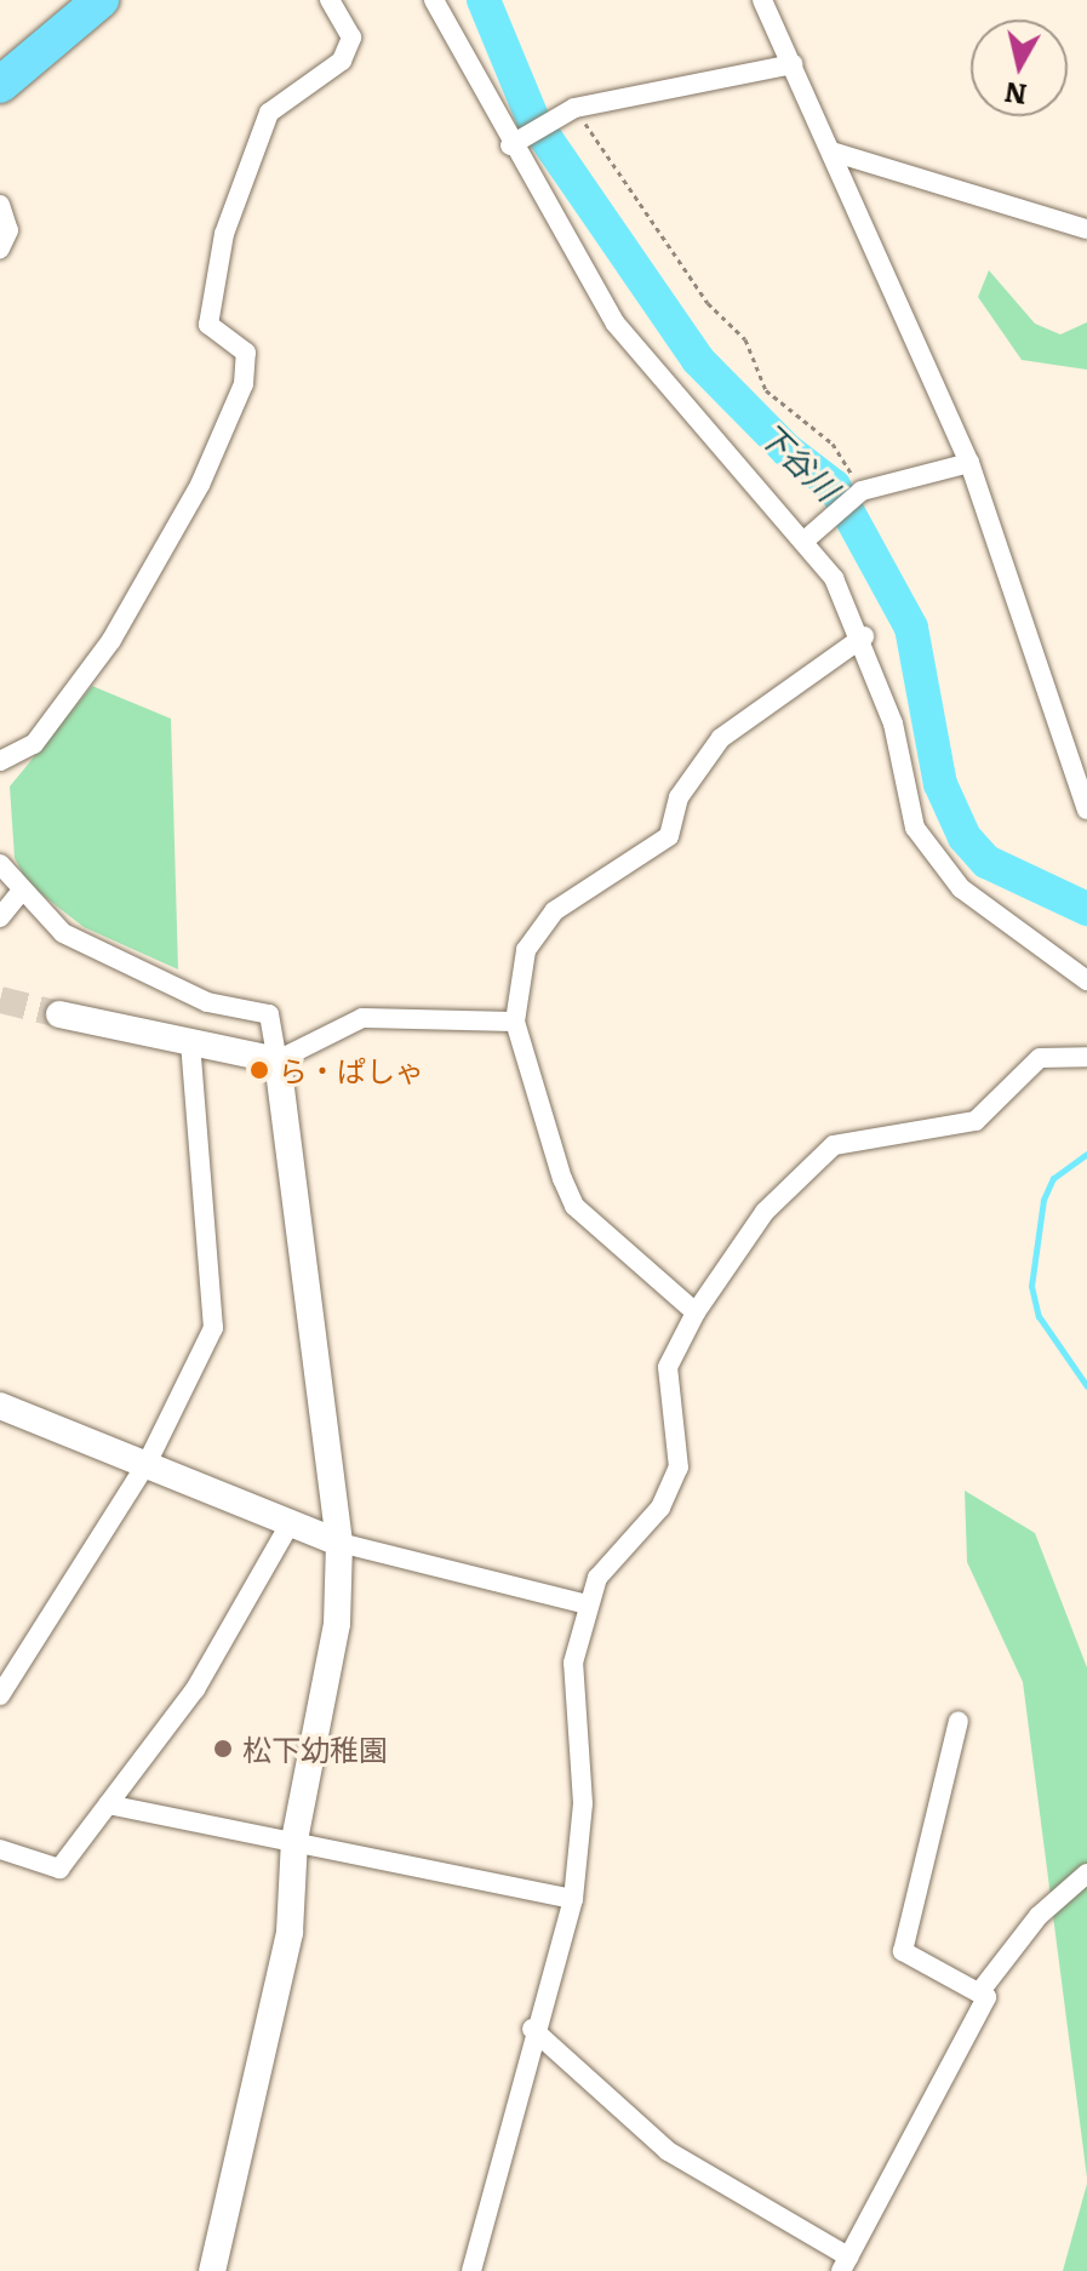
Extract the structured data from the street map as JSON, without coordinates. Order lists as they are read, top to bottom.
{
  "water": ["下谷川"],
  "places": ["ら・ぱしゃ", "松下幼稚園"],
  "north": "bottom"
}
